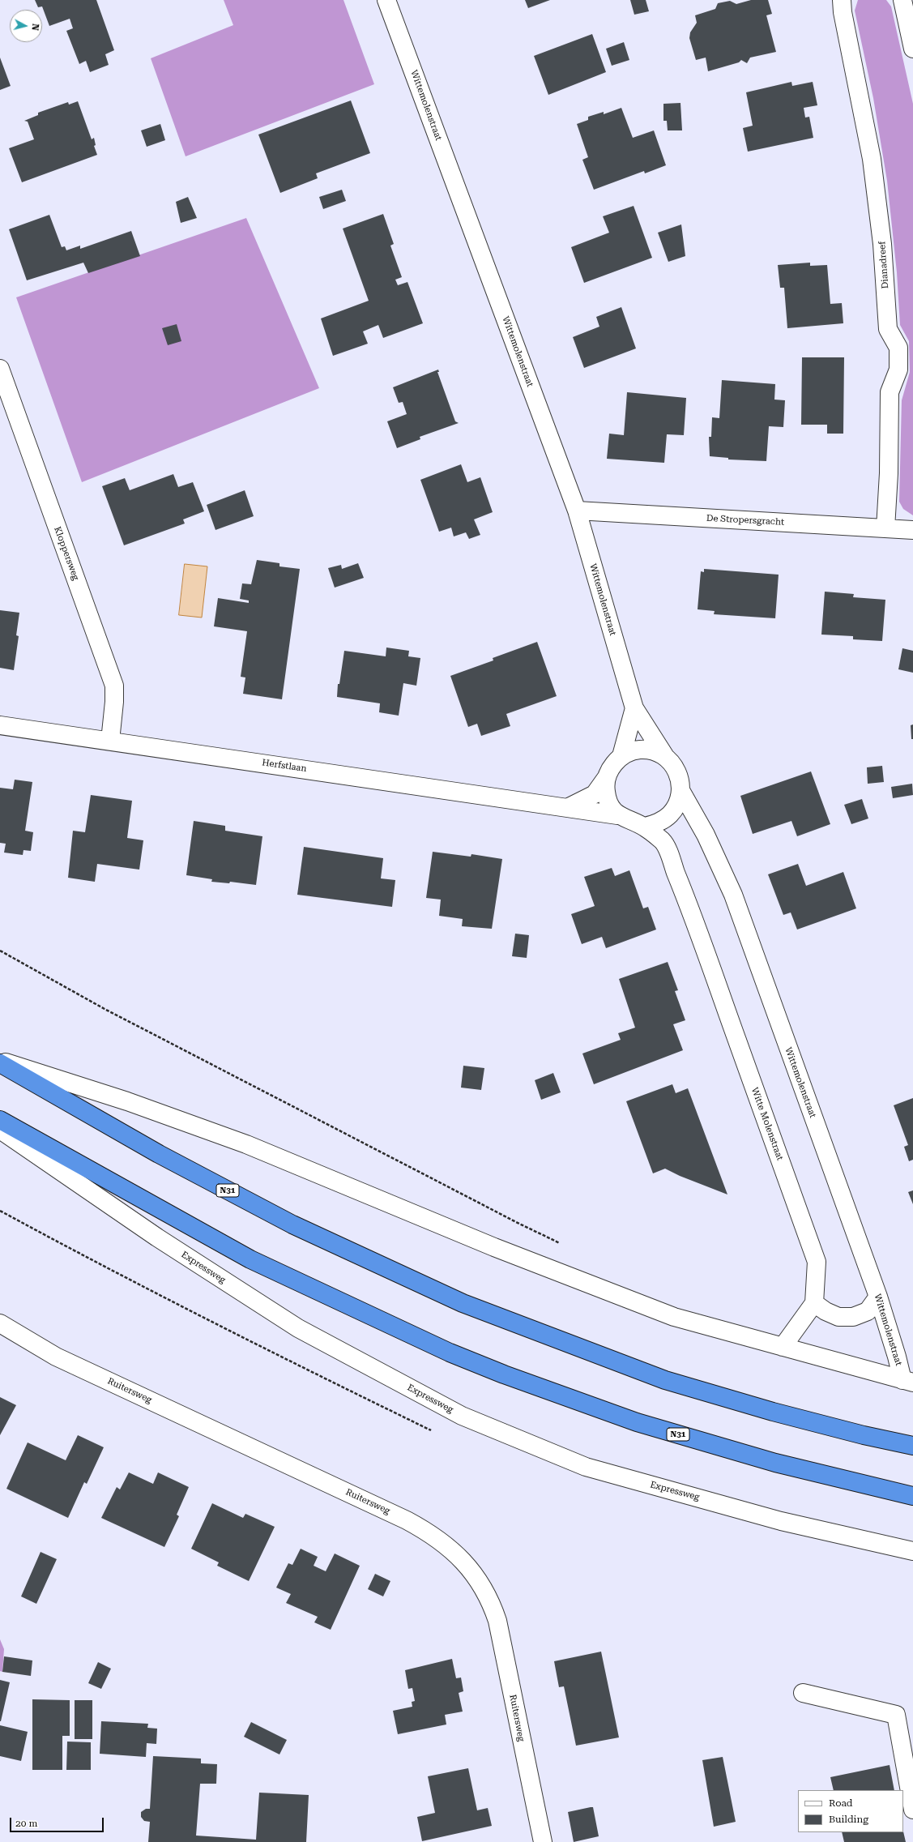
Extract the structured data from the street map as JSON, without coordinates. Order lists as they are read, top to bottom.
{
  "streets": {
    "highway": ["N31"],
    "street": [
      "Wittemolenstraat",
      "Dianadreef",
      "De Stropersgracht",
      "Kloppersweg",
      "Herfstlaan",
      "Witte Molenstraat",
      "Expressweg",
      "Ruitersweg"
    ]
  },
  "crossings": [
    ["Wittemolenstraat", "De Stropersgracht"],
    ["Wittemolenstraat", "Herfstlaan"],
    ["Wittemolenstraat", "Witte Molenstraat"],
    ["Dianadreef", "De Stropersgracht"],
    ["Kloppersweg", "Herfstlaan"],
    ["Herfstlaan", "Witte Molenstraat"]
  ],
  "legend": ["Road", "Building"],
  "scale_bar": "20 m",
  "north": "right"
}
